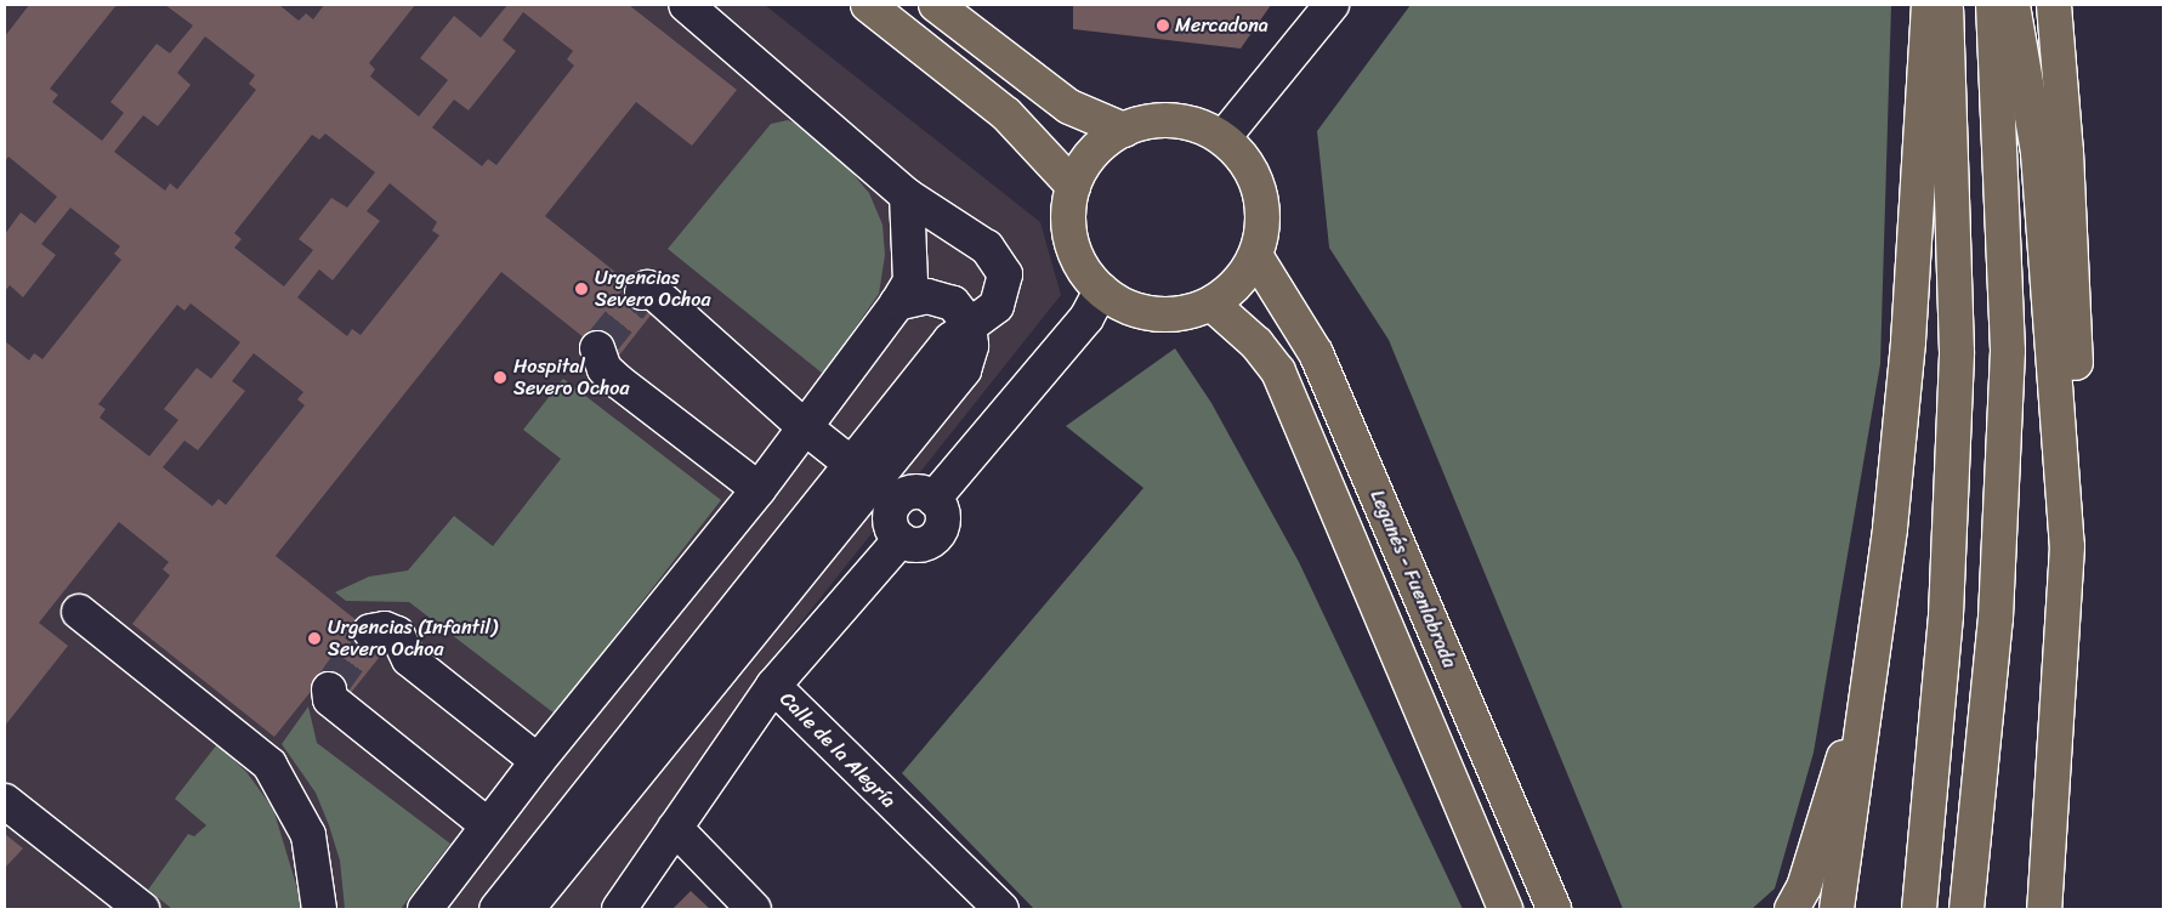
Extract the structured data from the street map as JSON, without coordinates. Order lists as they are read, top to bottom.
{
  "streets": {
    "highway": ["Leganés - Fuenlabrada"],
    "street": ["Calle de la Alegría"]
  },
  "places": [
    "Mercadona",
    "Urgencias Severo Ochoa",
    "Hospital Severo Ochoa",
    "Urgencias (Infantil) Severo Ochoa"
  ]
}
